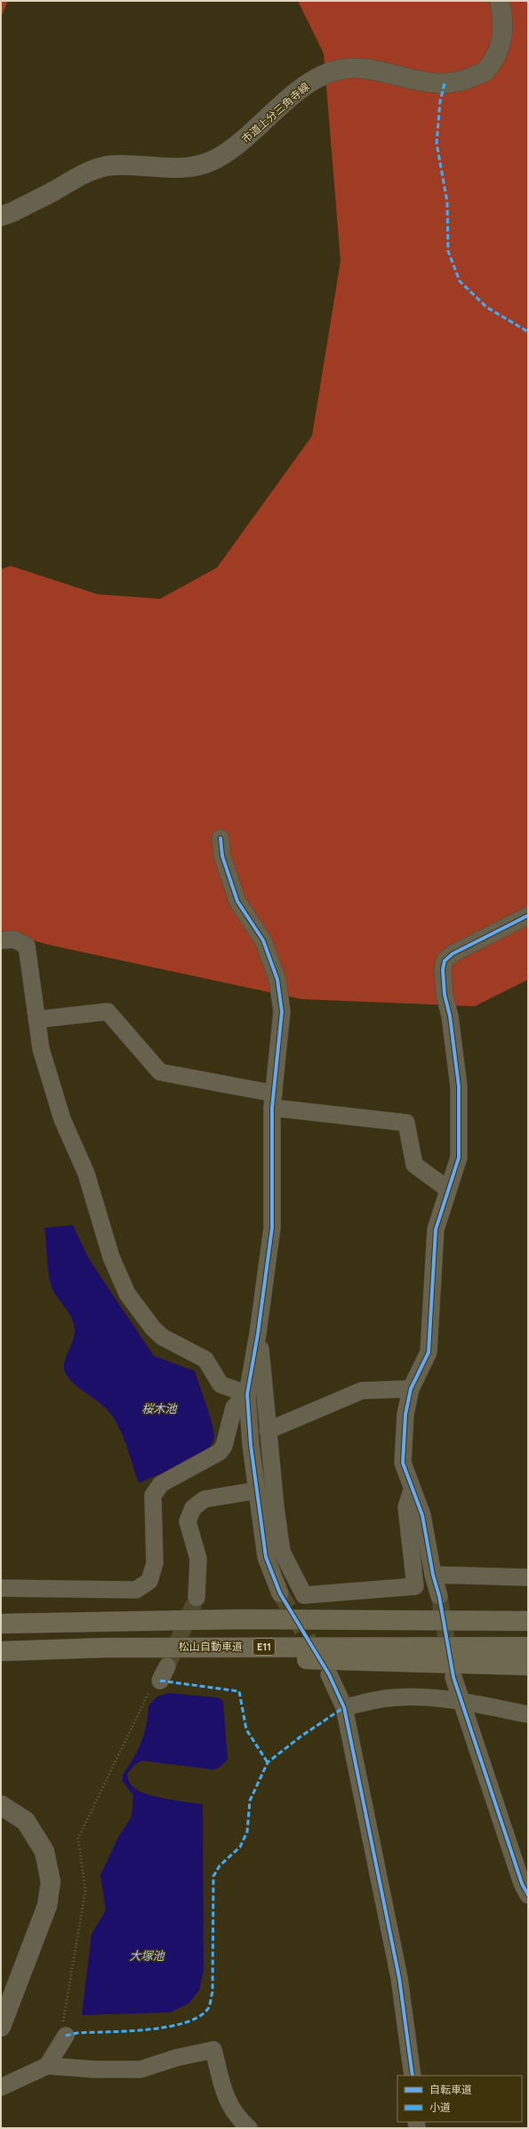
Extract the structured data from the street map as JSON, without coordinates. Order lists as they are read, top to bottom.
{
  "streets": {
    "highway": ["松山自動車道", "E11"],
    "street": ["市道上分三角寺線"]
  },
  "water": ["桜木池", "大塚池"],
  "legend": ["自転車道", "小道"]
}
